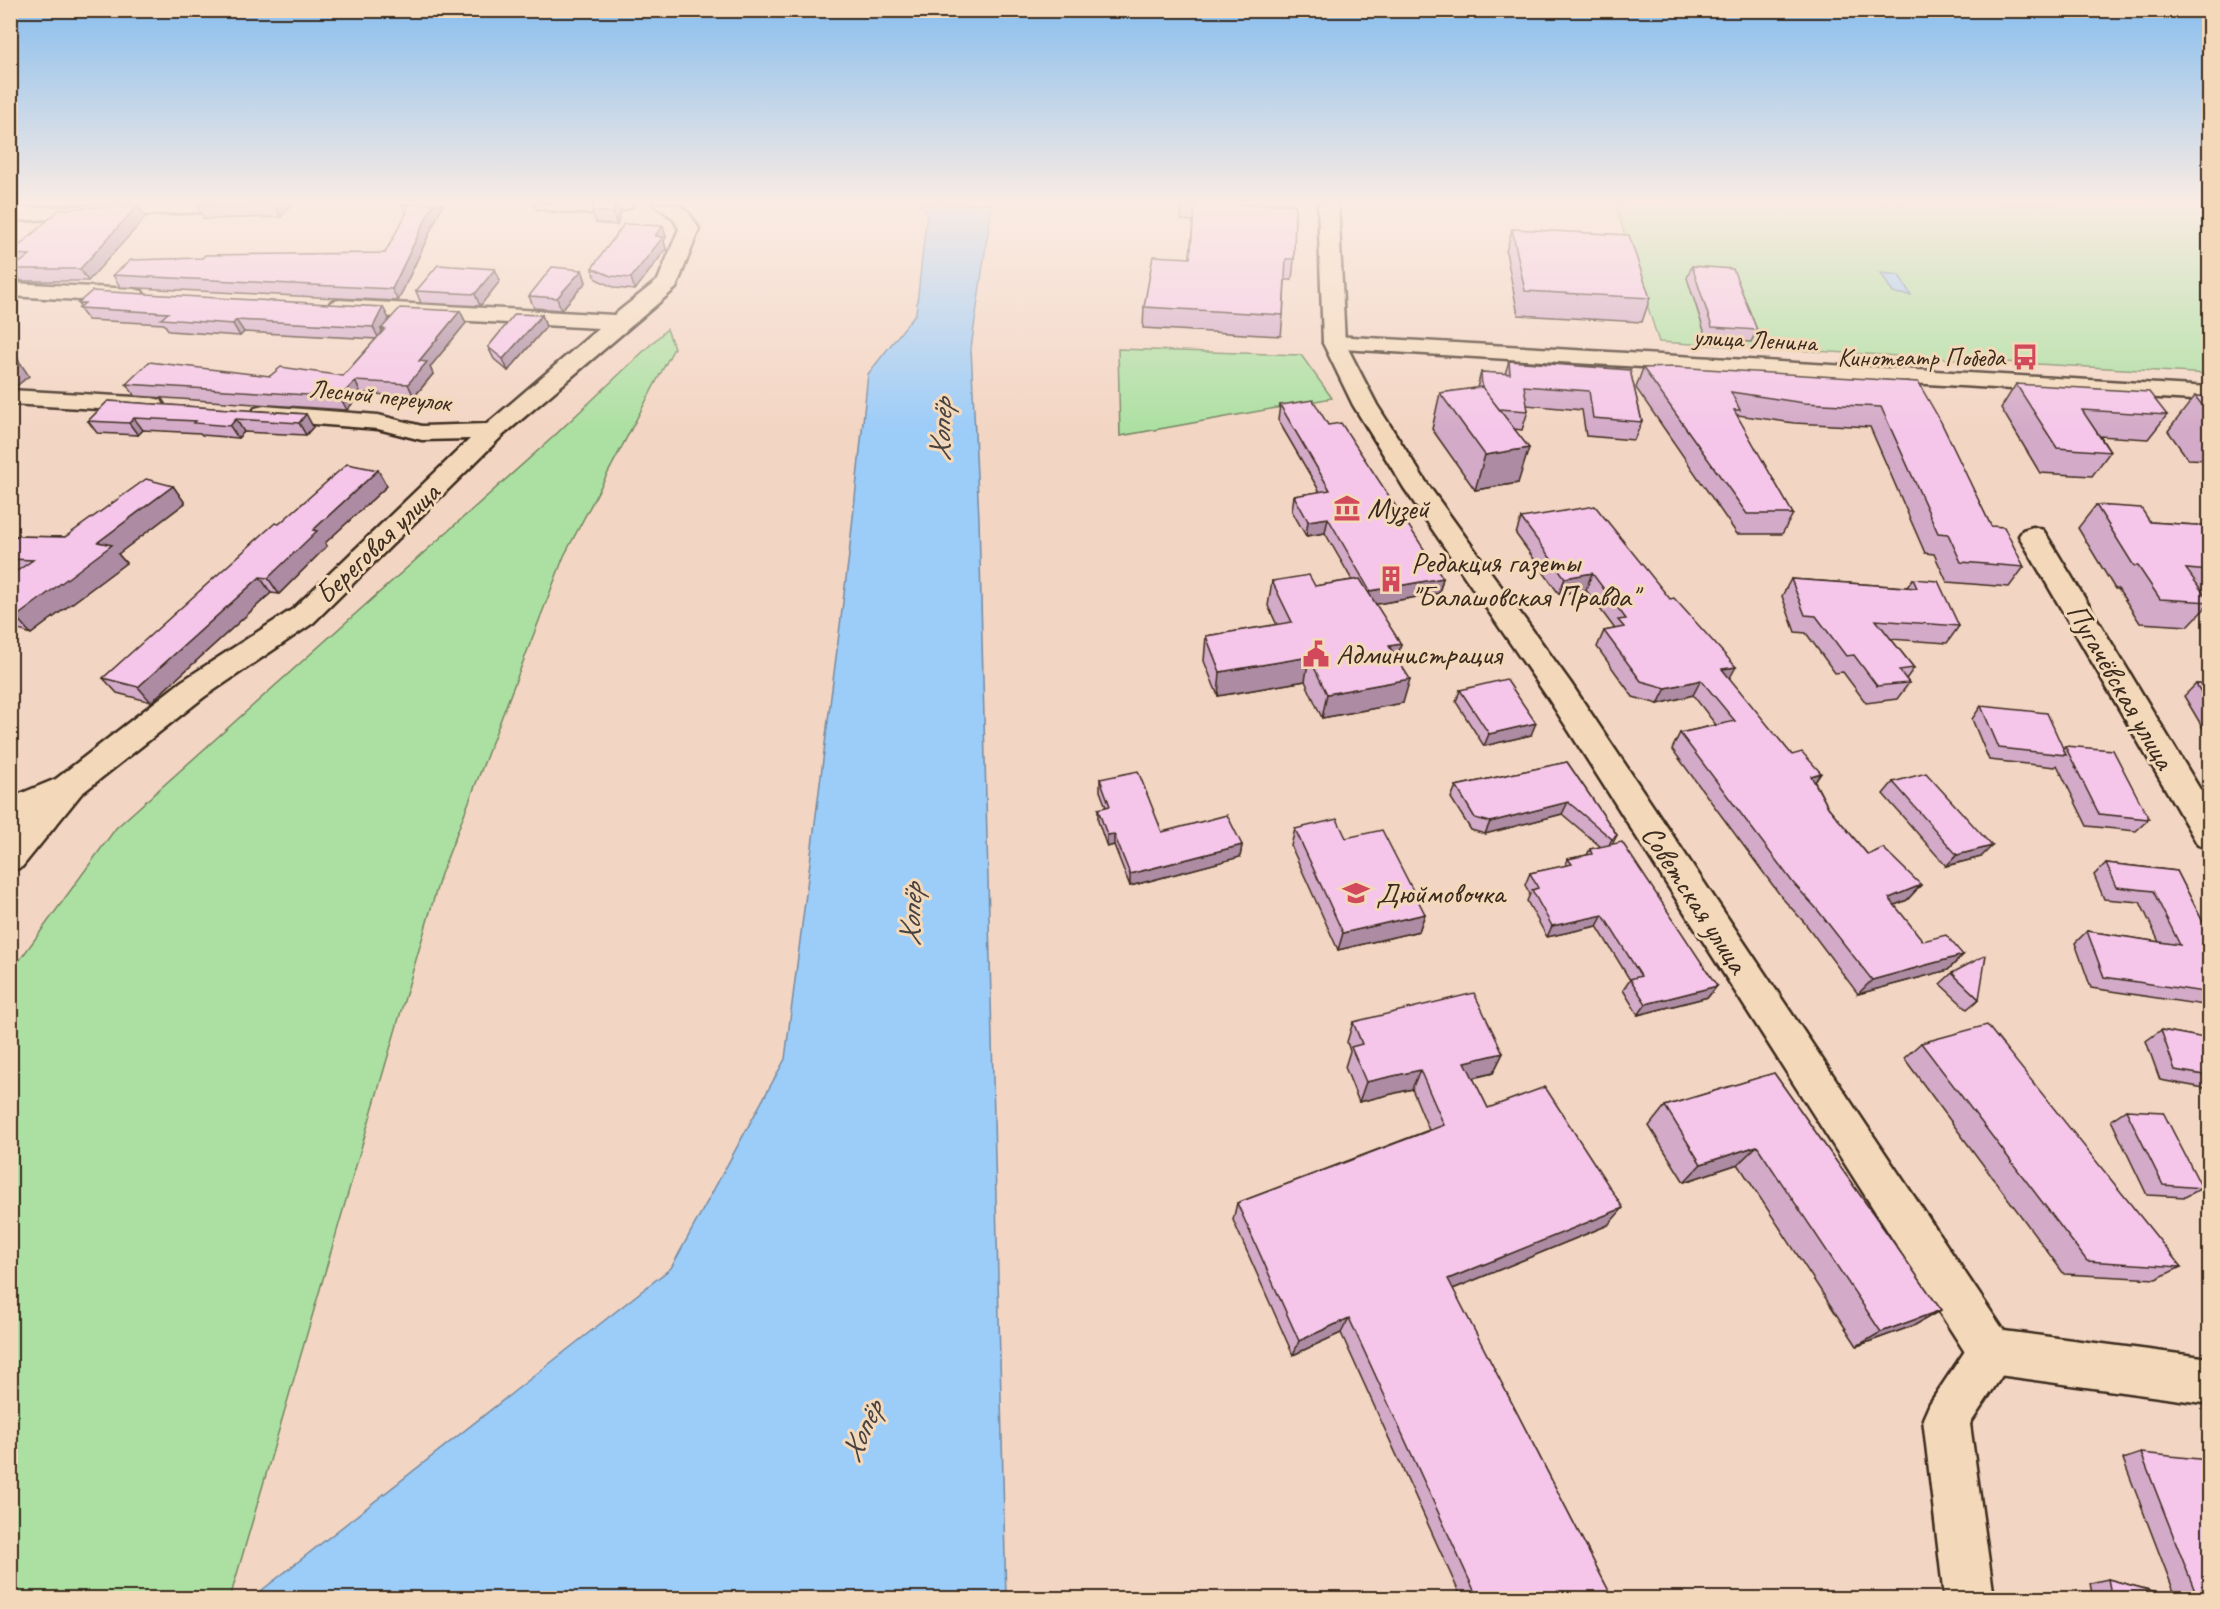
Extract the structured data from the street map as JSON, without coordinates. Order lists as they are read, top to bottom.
{
  "streets": {
    "street": [
      "улица Ленина",
      "Лесной переулок",
      "Береговая улица",
      "Пугачёвская улица",
      "Советская улица"
    ]
  },
  "crossings": [
    ["улица Ленина", "Советская улица"],
    ["Лесной переулок", "Береговая улица"]
  ],
  "water": ["Хопёр"],
  "places": {
    "bus stop": ["Кинотеатр Победа"],
    "museum": ["Музей"],
    "building": ["Редакция газеты \"Балашовская Правда\""],
    "public building": ["Администрация"],
    "school or university": ["Дюймовочка"]
  }
}
